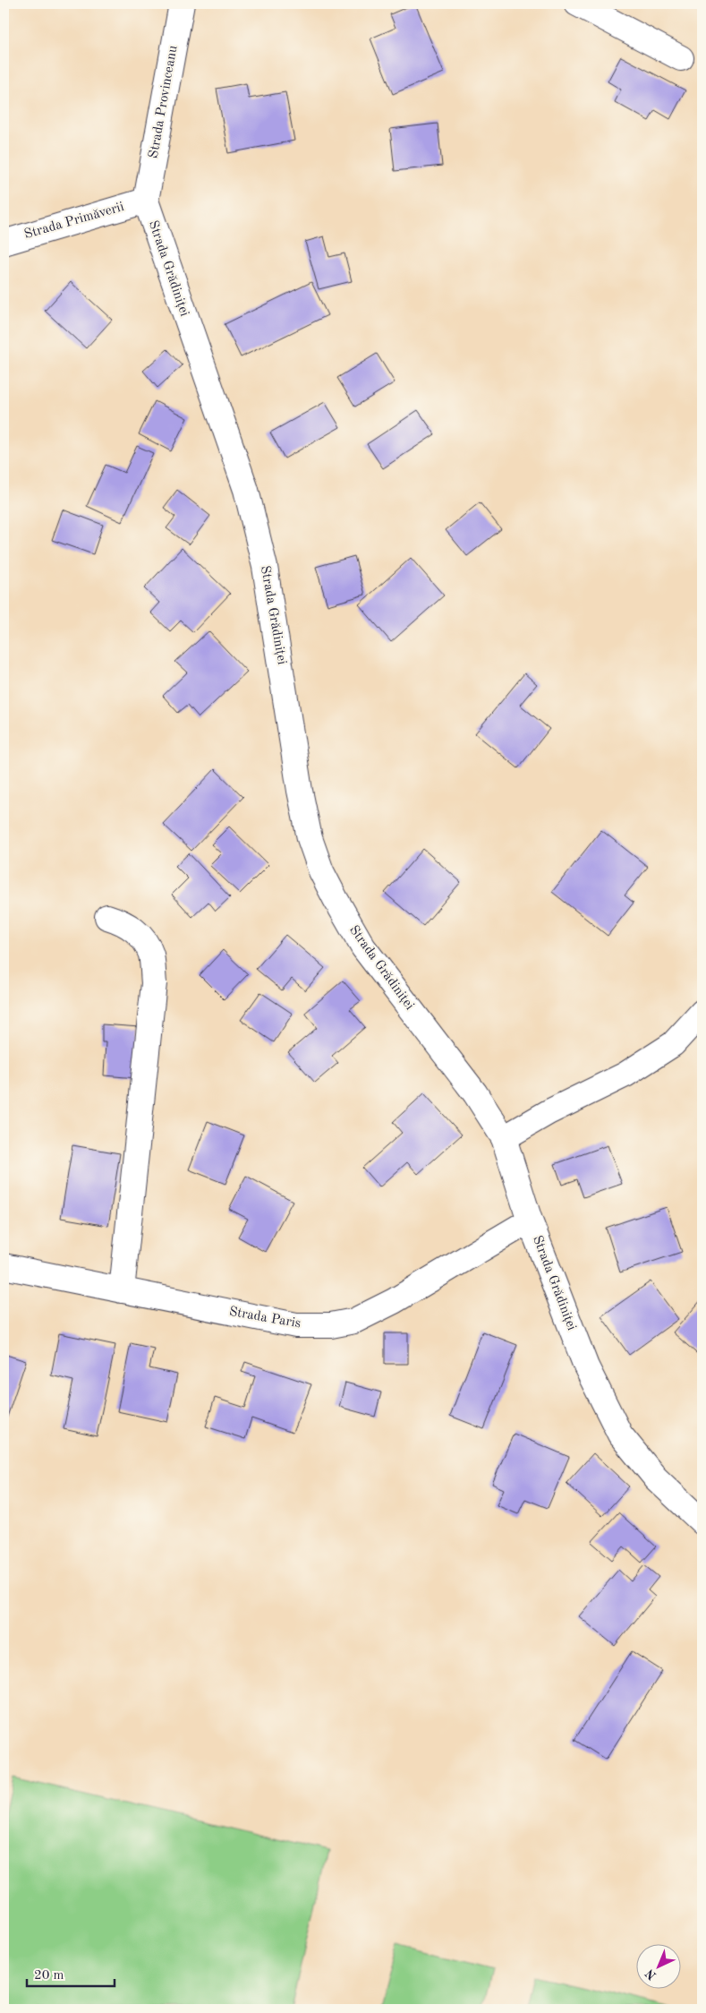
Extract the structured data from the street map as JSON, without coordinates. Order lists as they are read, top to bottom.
{
  "streets": {
    "street": [
      "Strada Provinceanu",
      "Strada Primăverii",
      "Strada Grădiniței",
      "Strada Paris"
    ]
  },
  "crossings": [
    ["Strada Provinceanu", "Strada Primăverii"],
    ["Strada Provinceanu", "Strada Grădiniței"],
    ["Strada Primăverii", "Strada Grădiniței"],
    ["Strada Grădiniței", "Strada Paris"]
  ],
  "scale_bar": "20 m",
  "north": "bottom left"
}
